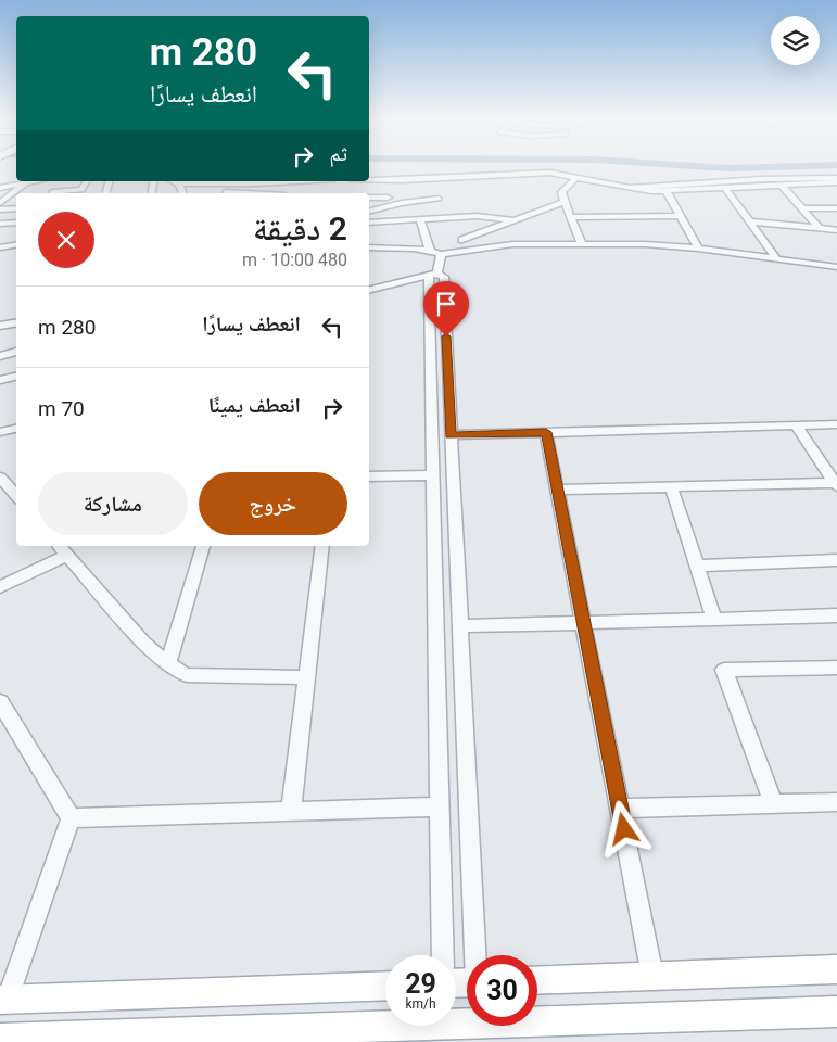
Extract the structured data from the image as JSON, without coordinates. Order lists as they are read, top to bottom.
{
  "page": {
    "turn": ["280 m", "انعطف يسارًا"],
    "then": "ثم",
    "heading": ["2 دقيقة", "480 m · 10:00"],
    "list": [
      {
        "name": "انعطف يسارًا",
        "value": "280 m"
      },
      {
        "name": "انعطف يمينًا",
        "value": "70 m"
      }
    ],
    "buttons": ["خروج", "مشاركة"],
    "speed": "29 km/h",
    "limit": "30"
  }
}
